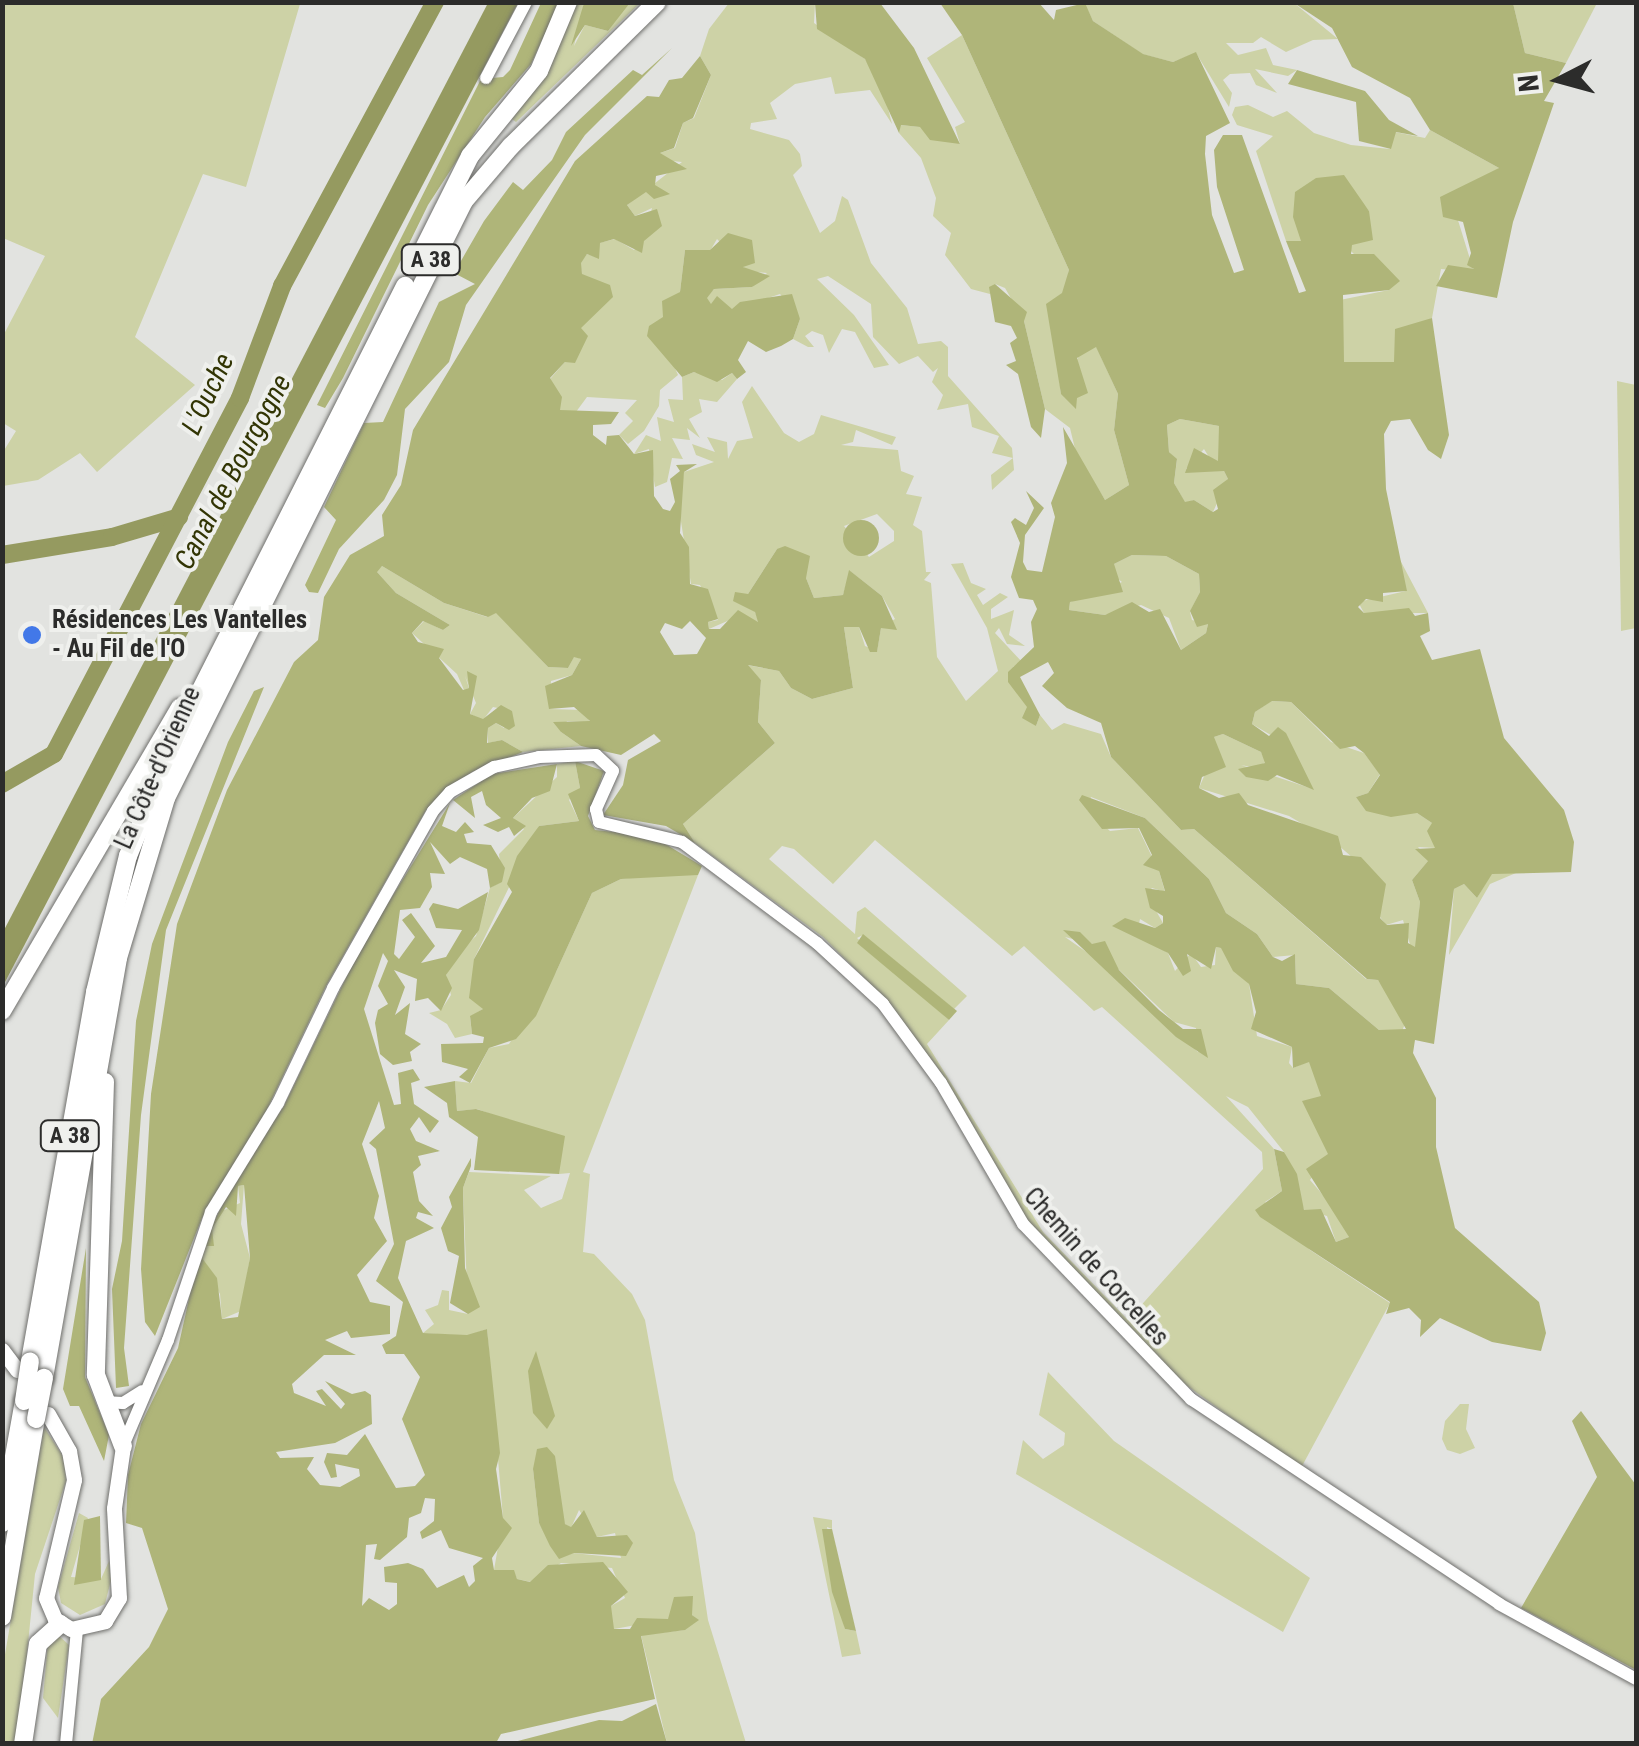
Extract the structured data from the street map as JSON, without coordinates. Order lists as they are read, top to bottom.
{
  "streets": {
    "highway": ["A 38", "La Côte-d'Orienne"],
    "street": ["Chemin de Corcelles"]
  },
  "water": ["L'Ouche", "Canal de Bourgogne"],
  "places": ["Résidences Les Vantelles - Au Fil de l'O"],
  "north": "left"
}
